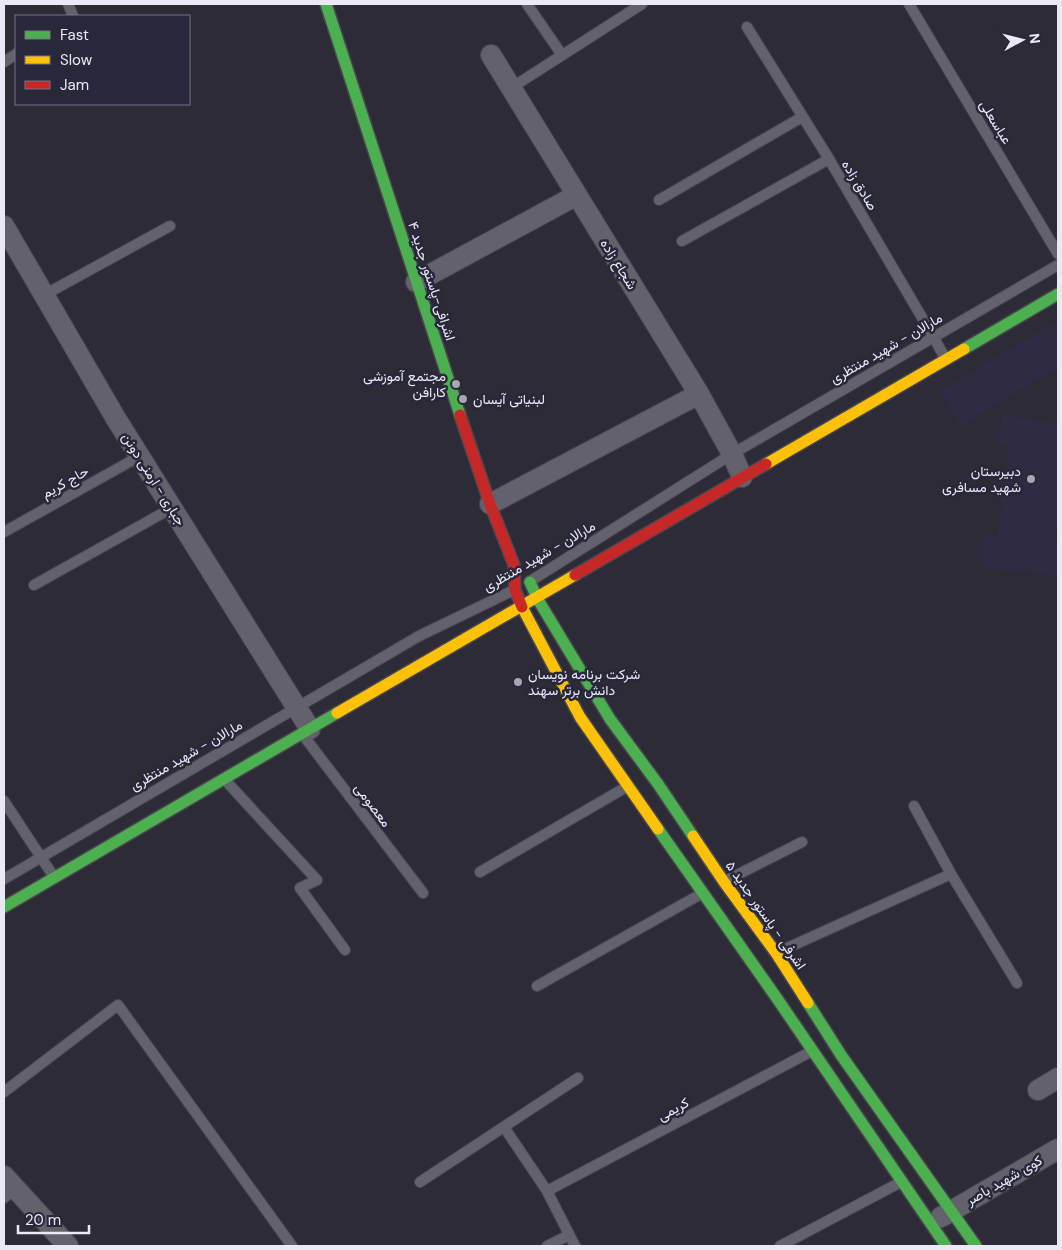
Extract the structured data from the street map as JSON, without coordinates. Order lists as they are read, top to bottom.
{
  "streets": {
    "main road": ["اشرافی-پاستور جدید ۴", "اشرفی - پاستور جدید ۵"],
    "street": ["شجاع زاده", "جباری - ارمنی دونن", "کوی شهید باصر"],
    "lane": [
      "عباسعلی",
      "صادق زاده",
      "مارالان - شهید منتظری",
      "حاج کریم",
      "معصومی",
      "کریمی"
    ]
  },
  "crossings": [
    ["صادق زاده", "مارالان - شهید منتظری"],
    ["شجاع زاده", "مارالان - شهید منتظری"],
    ["اشرافی-پاستور جدید ۴", "مارالان - شهید منتظری"],
    ["اشرافی-پاستور جدید ۴", "اشرفی - پاستور جدید ۵"],
    ["مارالان - شهید منتظری", "جباری - ارمنی دونن"],
    ["جباری - ارمنی دونن", "حاج کریم"],
    ["جباری - ارمنی دونن", "معصومی"],
    ["اشرفی - پاستور جدید ۵", "کریمی"],
    ["اشرفی - پاستور جدید ۵", "کوی شهید باصر"]
  ],
  "places": [
    "مجتمع آموزشی کارافن",
    "لبنیاتی آیسان",
    "دبیرستان شهید مسافری",
    "شرکت برنامه نویسان دانش برتر سهند"
  ],
  "legend": ["Fast", "Slow", "Jam"],
  "scale_bar": "20 m",
  "north": "right"
}
